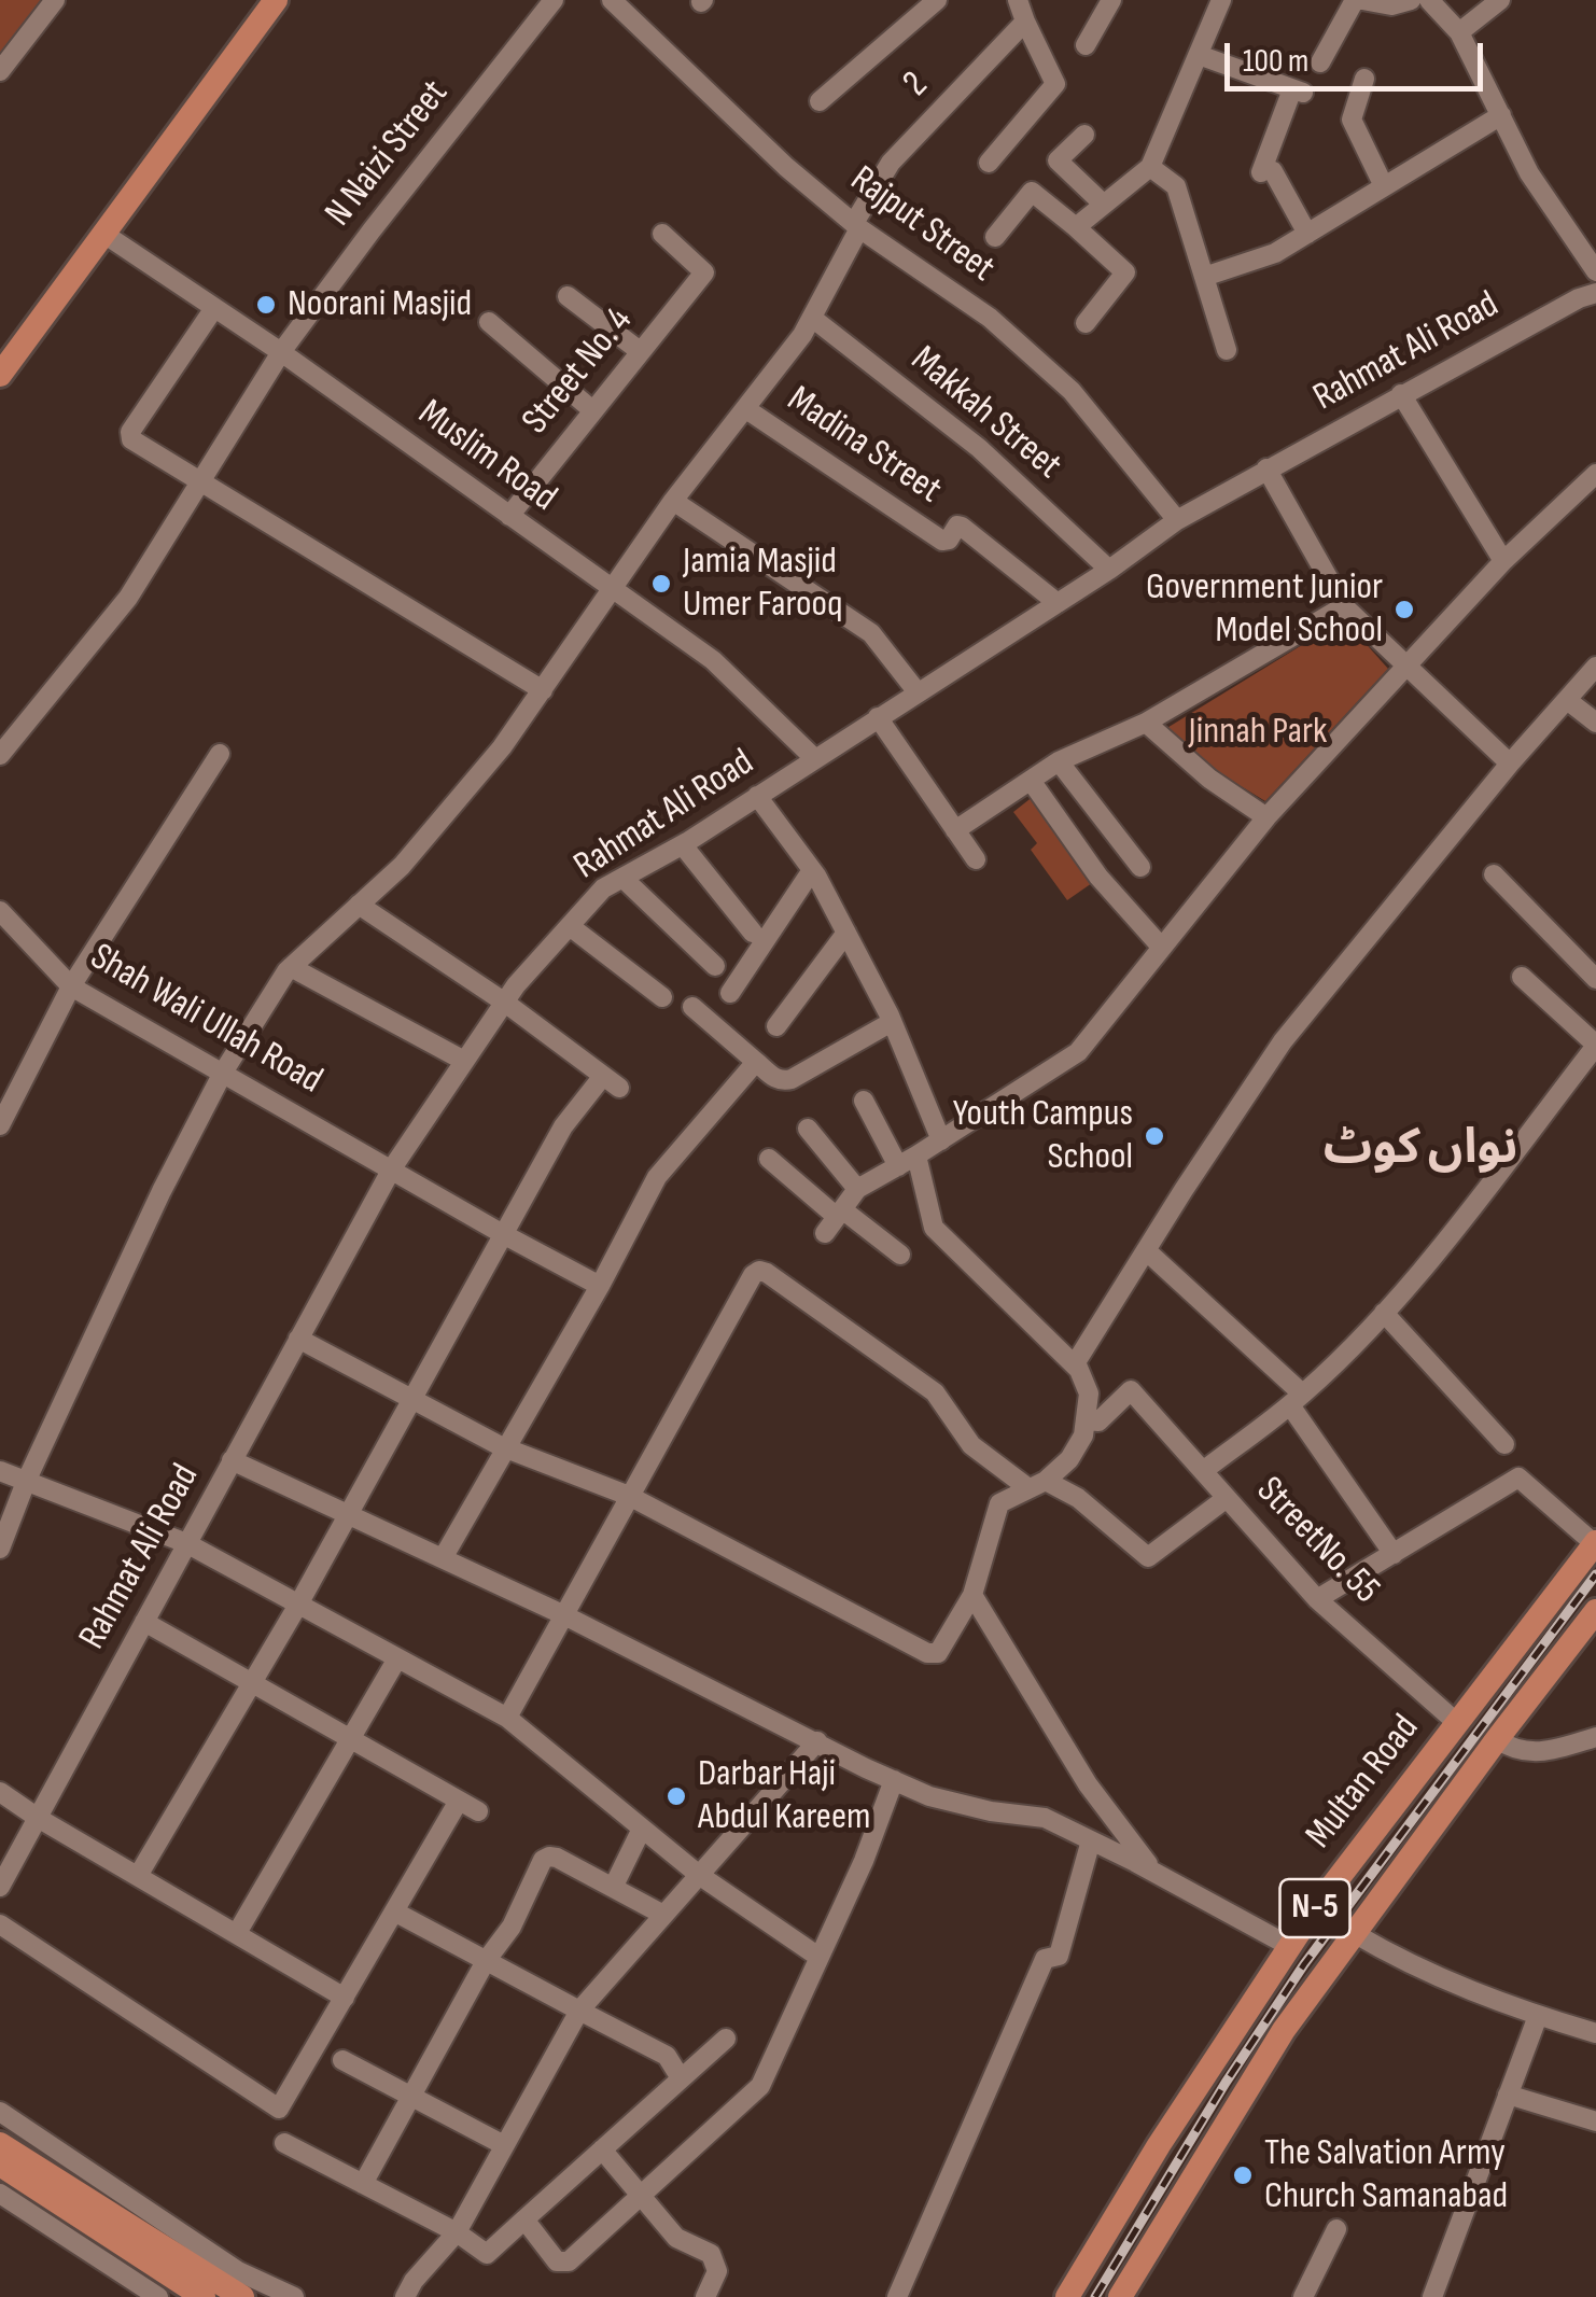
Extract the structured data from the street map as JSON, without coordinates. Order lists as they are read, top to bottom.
{
  "streets": {
    "main road": ["Multan Road", "N-5"],
    "street": [
      "2",
      "N Naizi Street",
      "Rajput Street",
      "Rahmat Ali Road",
      "Street No. 4",
      "Makkah Street",
      "Madina Street",
      "Muslim Road",
      "Shah Wali Ullah Road",
      "StreetNo. 55"
    ]
  },
  "crossings": [
    ["2", "Rajput Street"],
    ["2", "Makkah Street"],
    ["2", "Madina Street"],
    ["2", "Muslim Road"],
    ["2", "Shah Wali Ullah Road"],
    ["N Naizi Street", "Muslim Road"],
    ["Rajput Street", "Rahmat Ali Road"],
    ["Rahmat Ali Road", "Makkah Street"],
    ["Rahmat Ali Road", "Madina Street"],
    ["Rahmat Ali Road", "Muslim Road"],
    ["Rahmat Ali Road", "Shah Wali Ullah Road"],
    ["Street No. 4", "Muslim Road"],
    ["StreetNo. 55", "Multan Road"]
  ],
  "districts": ["نواں کوٹ"],
  "parks": ["Jinnah Park"],
  "places": [
    "Noorani Masjid",
    "Jamia Masjid Umer Farooq",
    "Government Junior Model School",
    "Youth Campus School",
    "Darbar Haji Abdul Kareem",
    "The Salvation Army Church Samanabad"
  ],
  "scale_bar": "100 m"
}
